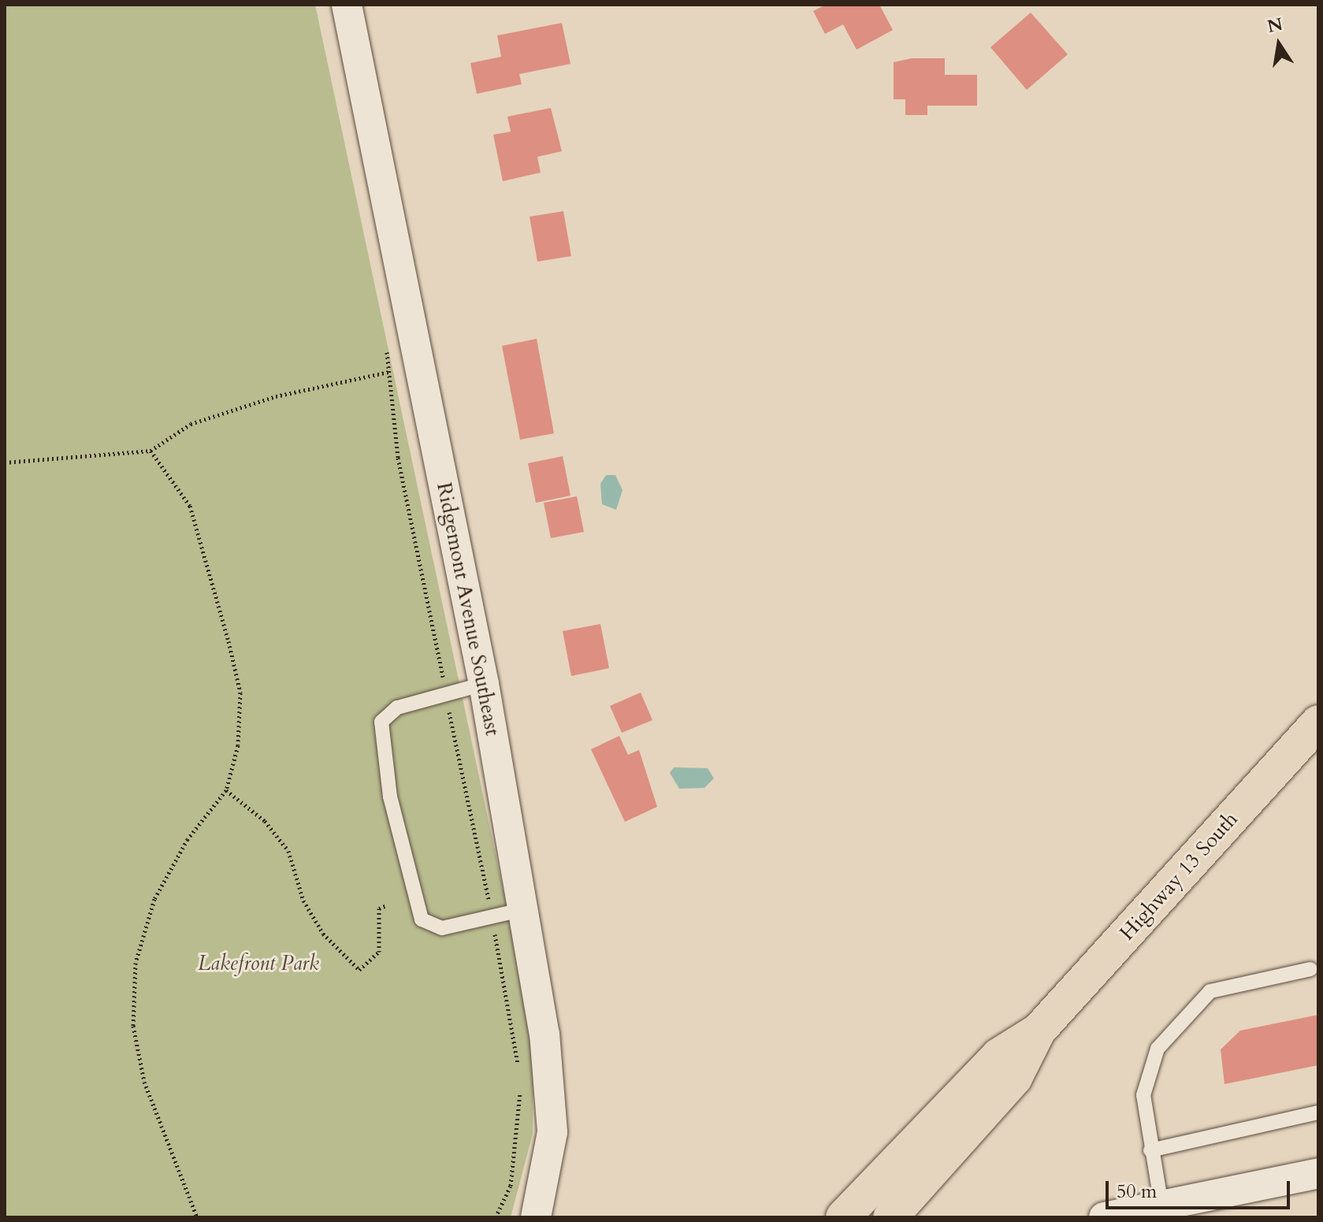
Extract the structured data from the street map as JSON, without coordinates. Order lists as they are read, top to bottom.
{
  "streets": {
    "main road": ["Highway 13 South"],
    "street": ["Ridgemont Avenue Southeast"]
  },
  "parks": ["Lakefront Park"],
  "scale_bar": "50 m",
  "north": "top"
}
